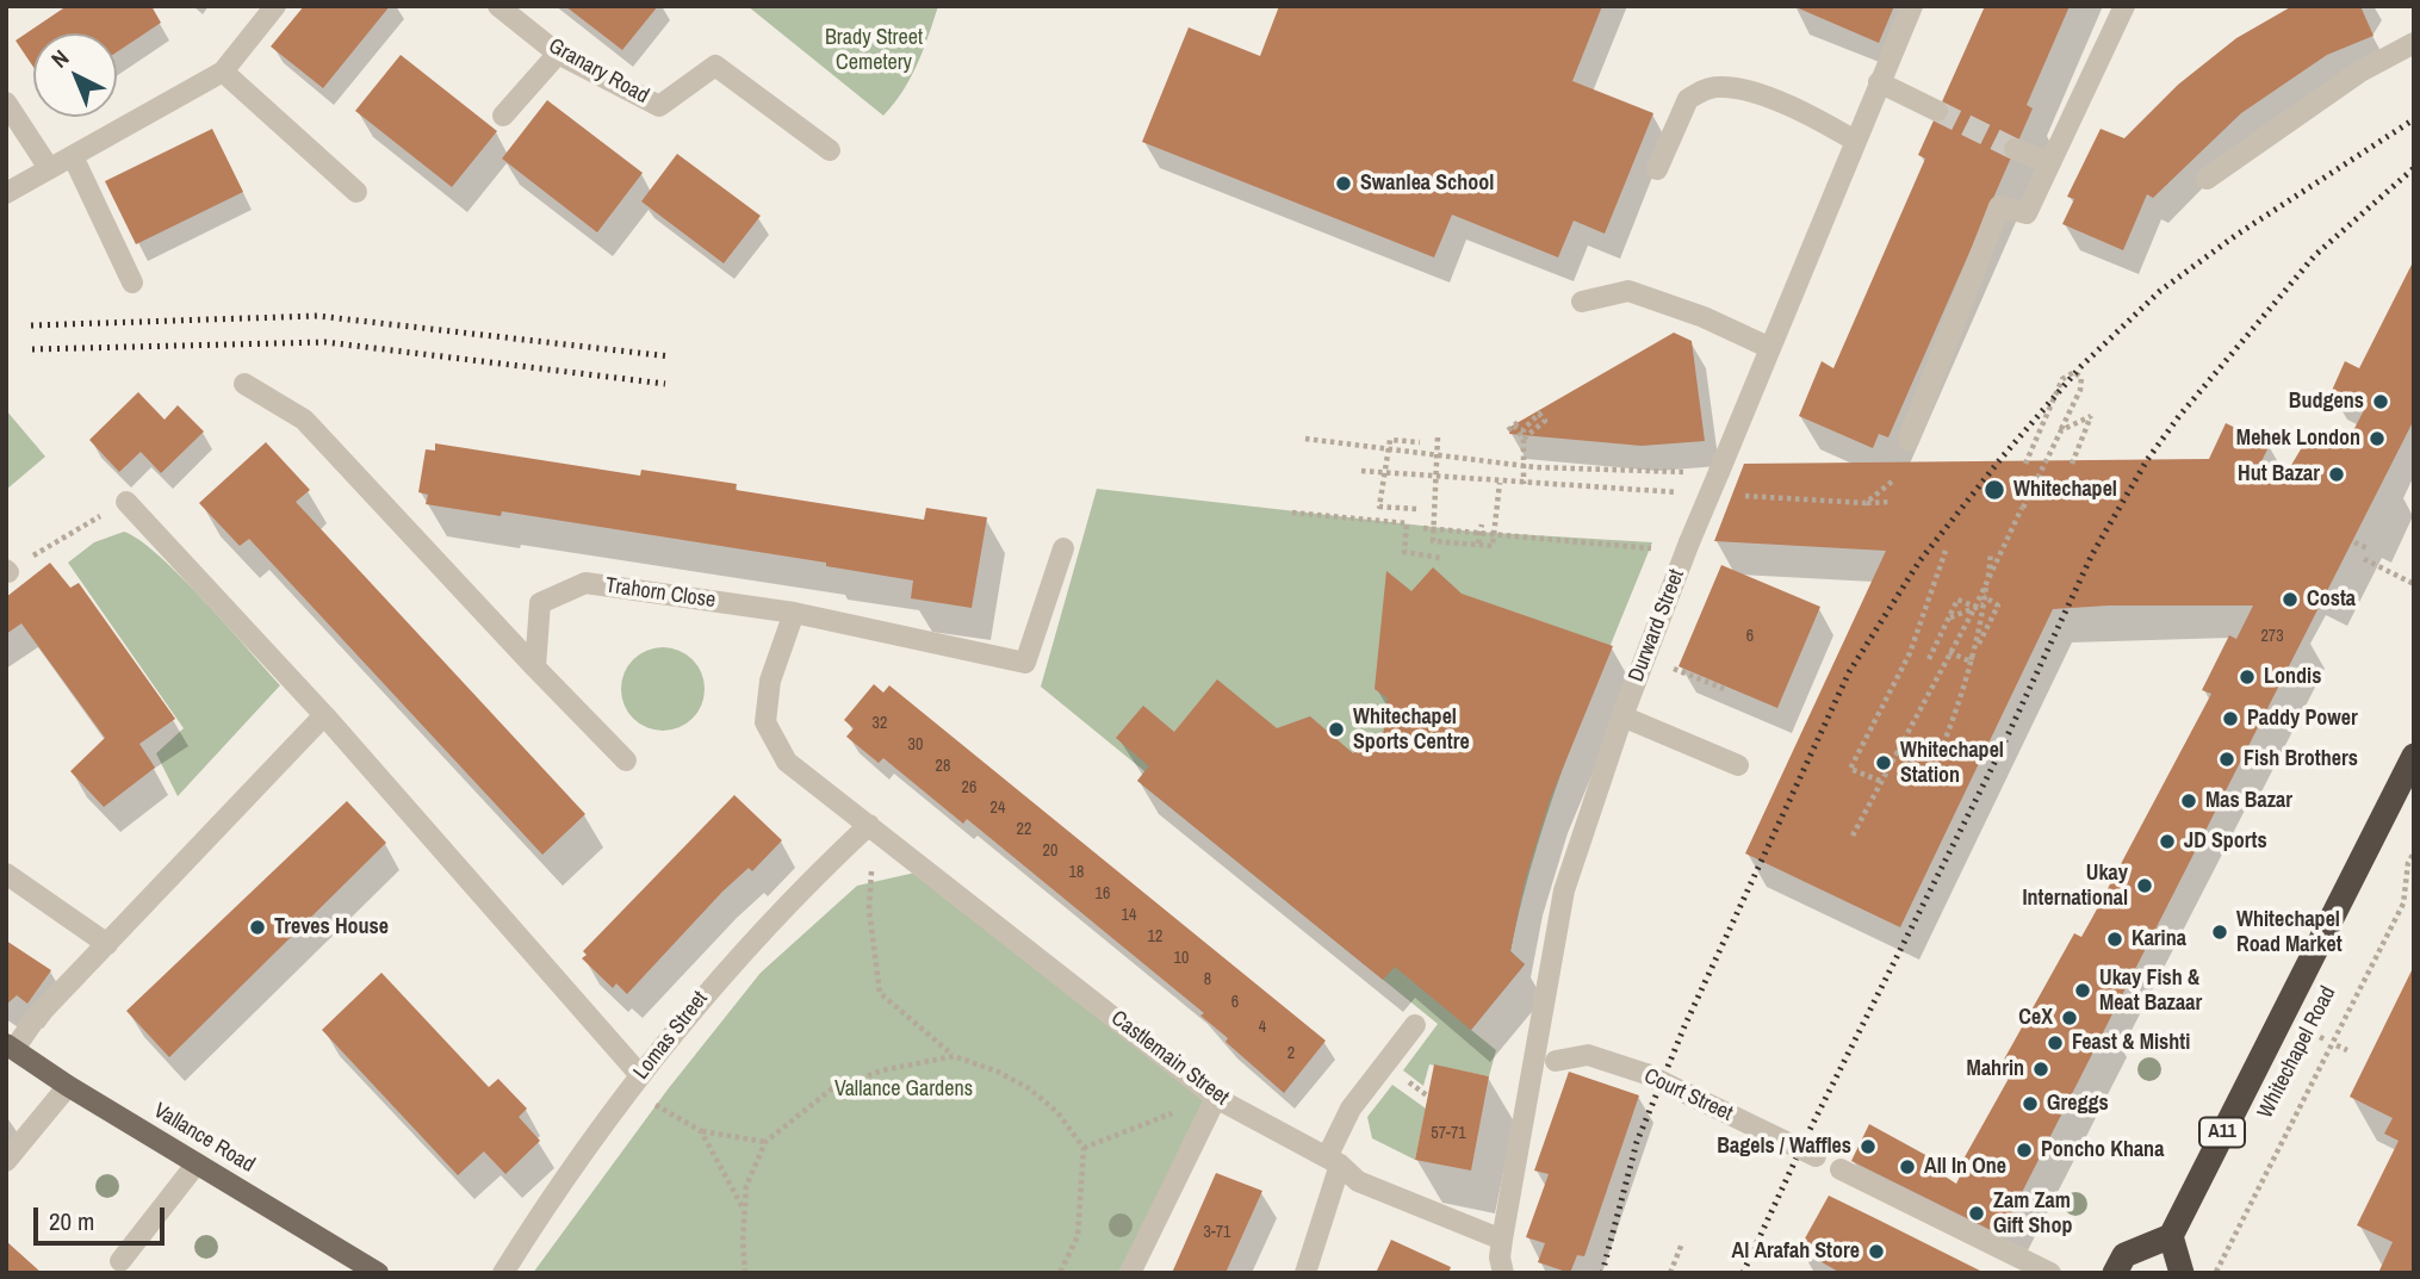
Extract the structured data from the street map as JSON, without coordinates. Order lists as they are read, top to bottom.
{
  "streets": {
    "highway": ["Whitechapel Road", "A11"],
    "main road": ["Vallance Road"],
    "street": [
      "Granary Road",
      "Trahorn Close",
      "Durward Street",
      "Lomas Street",
      "Castlemain Street",
      "Court Street"
    ]
  },
  "crossings": [
    ["Durward Street", "Castlemain Street"],
    ["Lomas Street", "Castlemain Street"]
  ],
  "parks": ["Brady Street Cemetery", "Vallance Gardens"],
  "places": [
    "Swanlea School",
    "Budgens",
    "Mehek London",
    "Hut Bazar",
    "Whitechapel",
    "Costa",
    "Londis",
    "Paddy Power",
    "Whitechapel Sports Centre",
    "Fish Brothers",
    "Whitechapel Station",
    "Mas Bazar",
    "JD Sports",
    "Ukay International",
    "Treves House",
    "Whitechapel Road Market",
    "Karina",
    "Ukay Fish & Meat Bazaar",
    "CeX",
    "Feast & Mishti",
    "Mahrin",
    "Greggs",
    "Bagels / Waffles",
    "Poncho Khana",
    "All In One",
    "Zam Zam Gift Shop",
    "Al Arafah Store"
  ],
  "house_numbers": [
    "6",
    "273",
    "32",
    "30",
    "28",
    "26",
    "24",
    "22",
    "20",
    "18",
    "16",
    "14",
    "12",
    "10",
    "8",
    "6",
    "4",
    "2",
    "57-71",
    "3-71"
  ],
  "scale_bar": "20 m",
  "north": "top left"
}
